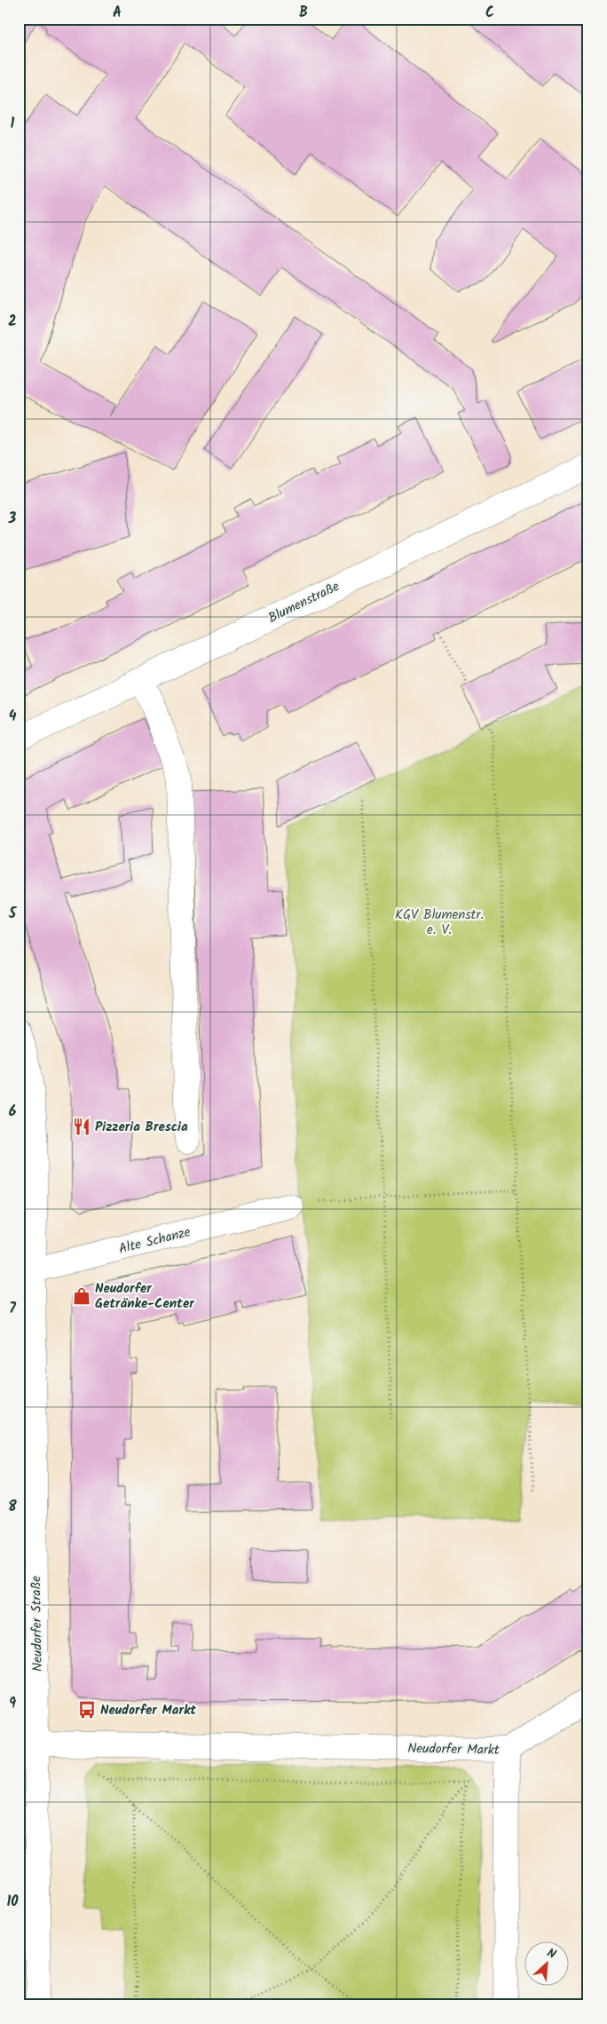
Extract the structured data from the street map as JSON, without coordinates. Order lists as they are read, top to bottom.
{
  "streets": {
    "street": [
      "Blumenstraße",
      "Alte Schanze",
      "Neudorfer Straße",
      "Neudorfer Markt"
    ]
  },
  "crossings": [
    ["Alte Schanze", "Neudorfer Straße"],
    ["Neudorfer Straße", "Neudorfer Markt"]
  ],
  "parks": ["KGV Blumenstr. e. V."],
  "places": {
    "restaurant": ["Pizzeria Brescia"],
    "shop": ["Neudorfer Getränke-Center"],
    "bus stop": ["Neudorfer Markt"]
  },
  "north": "top right",
  "grid": {
    "columns": ["A", "B", "C"],
    "rows": [
      "1",
      "2",
      "3",
      "4",
      "5",
      "6",
      "7",
      "8",
      "9",
      "10"
    ]
  }
}
